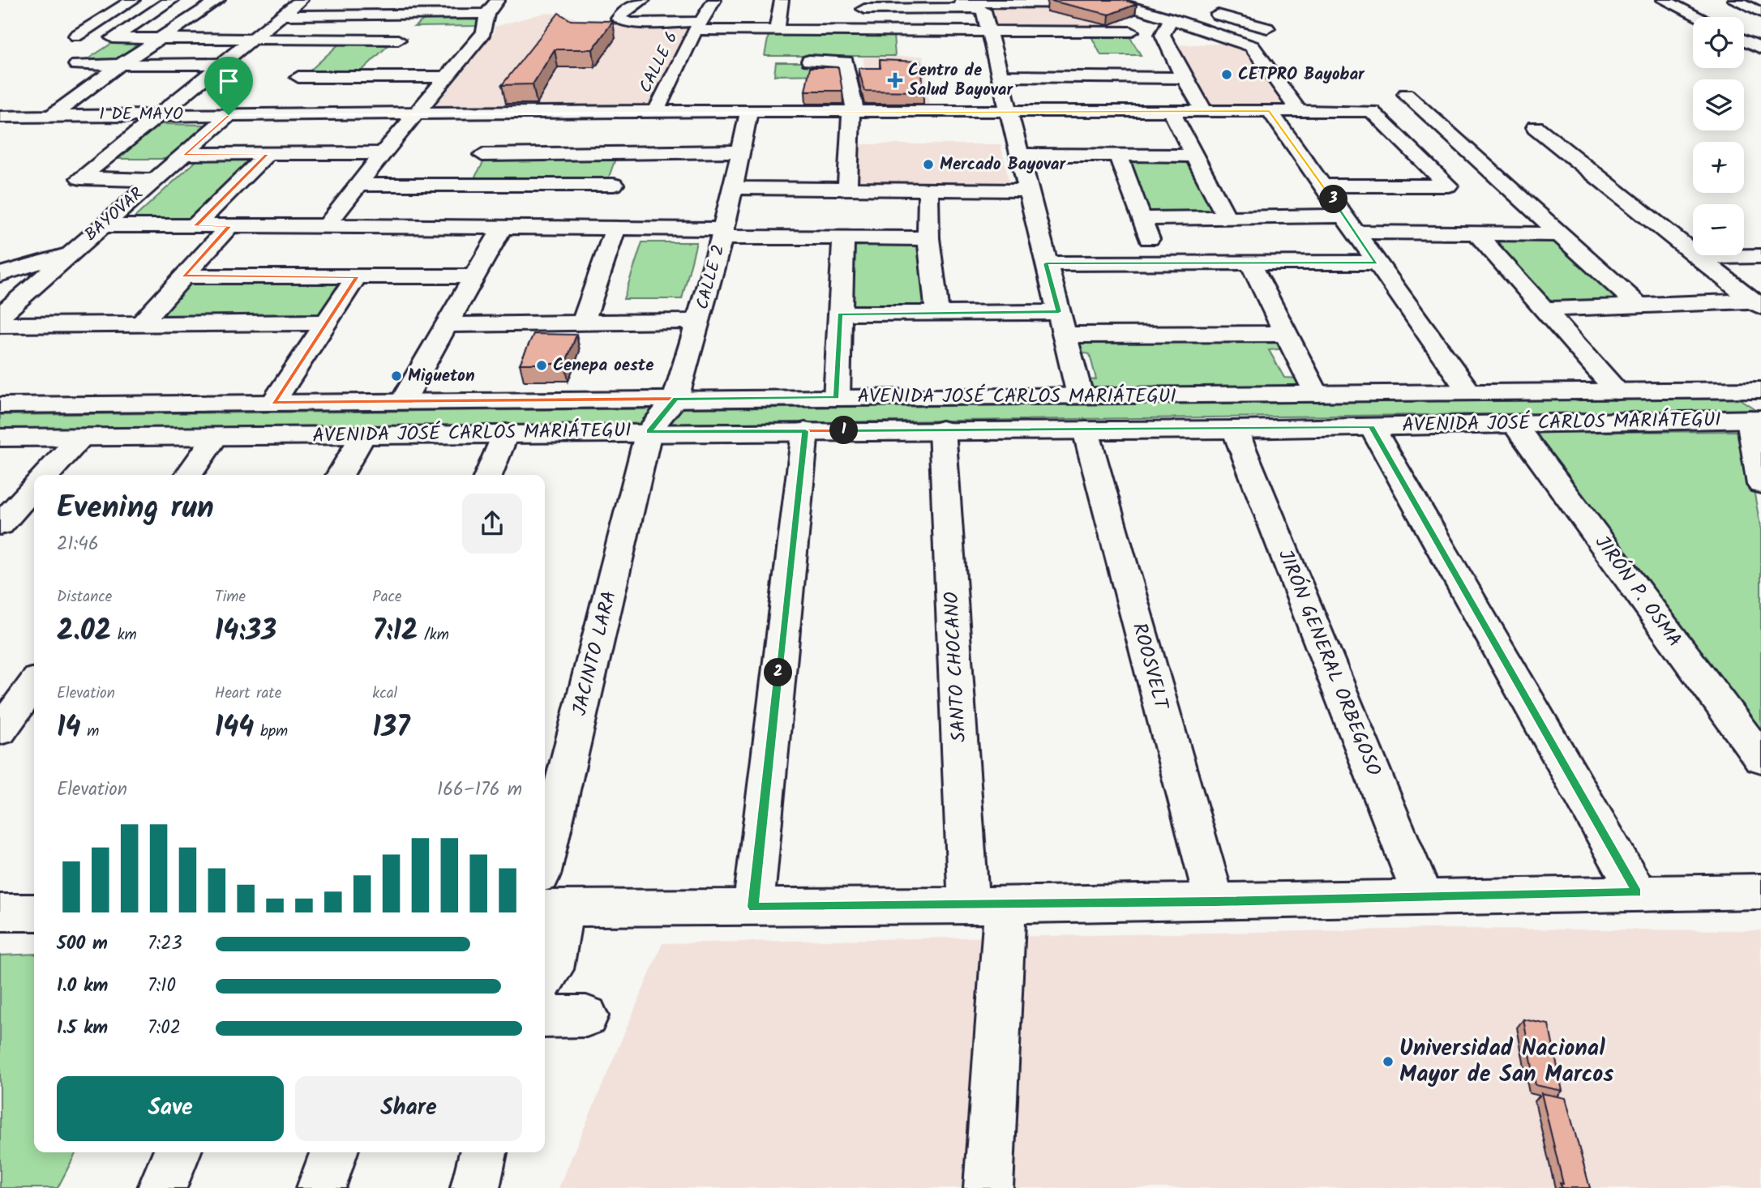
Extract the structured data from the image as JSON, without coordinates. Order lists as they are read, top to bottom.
{
  "streets": {
    "street": [
      "CALLE 6",
      "1 DE MAYO",
      "BAYOVAR",
      "CALLE 2",
      "AVENIDA JOSÉ CARLOS MARIÁTEGUI",
      "JIRÓN P. OSMA",
      "JACINTO LARA",
      "JIRÓN GENERAL ORBEGOSO",
      "ROOSVELT",
      "SANTO CHOCANO"
    ]
  },
  "crossings": [
    ["CALLE 6", "1 DE MAYO"],
    ["1 DE MAYO", "BAYOVAR"],
    ["1 DE MAYO", "CALLE 2"],
    ["CALLE 2", "AVENIDA JOSÉ CARLOS MARIÁTEGUI"],
    ["CALLE 2", "JACINTO LARA"],
    ["AVENIDA JOSÉ CARLOS MARIÁTEGUI", "JIRÓN P. OSMA"],
    ["AVENIDA JOSÉ CARLOS MARIÁTEGUI", "JACINTO LARA"],
    ["AVENIDA JOSÉ CARLOS MARIÁTEGUI", "JIRÓN GENERAL ORBEGOSO"],
    ["AVENIDA JOSÉ CARLOS MARIÁTEGUI", "ROOSVELT"],
    ["AVENIDA JOSÉ CARLOS MARIÁTEGUI", "SANTO CHOCANO"]
  ],
  "places": {
    "other": [
      "CETPRO Bayobar",
      "Mercado Bayovar",
      "Cenepa oeste",
      "Migueton",
      "Universidad Nacional Mayor de San Marcos"
    ],
    "health": ["Centro de Salud Bayovar"]
  },
  "page": {
    "map_buttons": ["+", "−"],
    "pins": ["3", "1", "2"],
    "heading": ["Evening run", "21:46"],
    "stats": [
      ["Distance", "2.02 km"],
      ["Time", "14:33"],
      ["Pace", "7:12 /km"],
      ["Elevation", "14 m"],
      ["Heart rate", "144 bpm"],
      ["kcal", "137"]
    ],
    "chart": ["Elevation", "166–176 m"],
    "list": [
      {
        "name": "500 m",
        "note": "7:23"
      },
      {
        "name": "1.0 km",
        "note": "7:10"
      },
      {
        "name": "1.5 km",
        "note": "7:02"
      }
    ],
    "buttons": ["Save", "Share"]
  }
}
